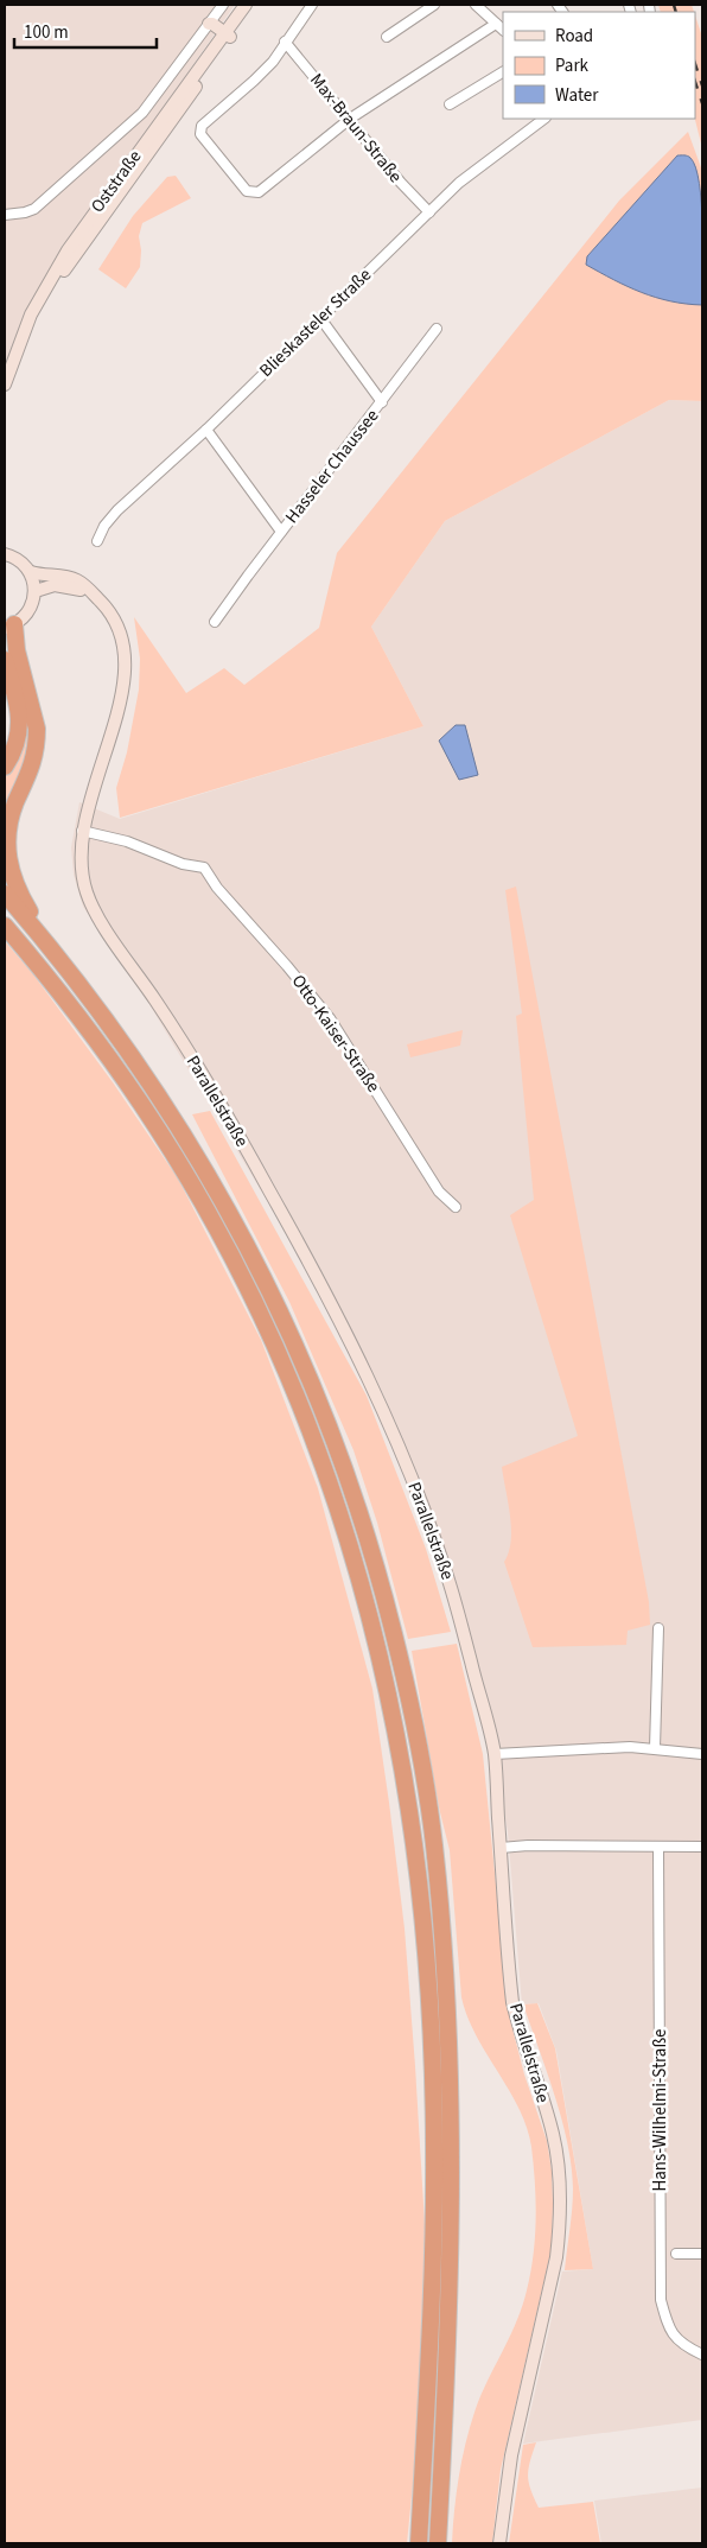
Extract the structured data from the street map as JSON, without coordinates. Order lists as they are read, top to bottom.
{
  "streets": {
    "street": [
      "Max-Braun-Straße",
      "Oststraße",
      "Blieskasteler Straße",
      "Hasseler Chaussee",
      "Otto-Kaiser-Straße",
      "Parallelstraße",
      "Hans-Wilhelmi-Straße"
    ]
  },
  "crossings": [
    ["Max-Braun-Straße", "Blieskasteler Straße"],
    ["Blieskasteler Straße", "Hasseler Chaussee"],
    ["Otto-Kaiser-Straße", "Parallelstraße"]
  ],
  "legend": ["Road", "Park", "Water"],
  "scale_bar": "100 m"
}
